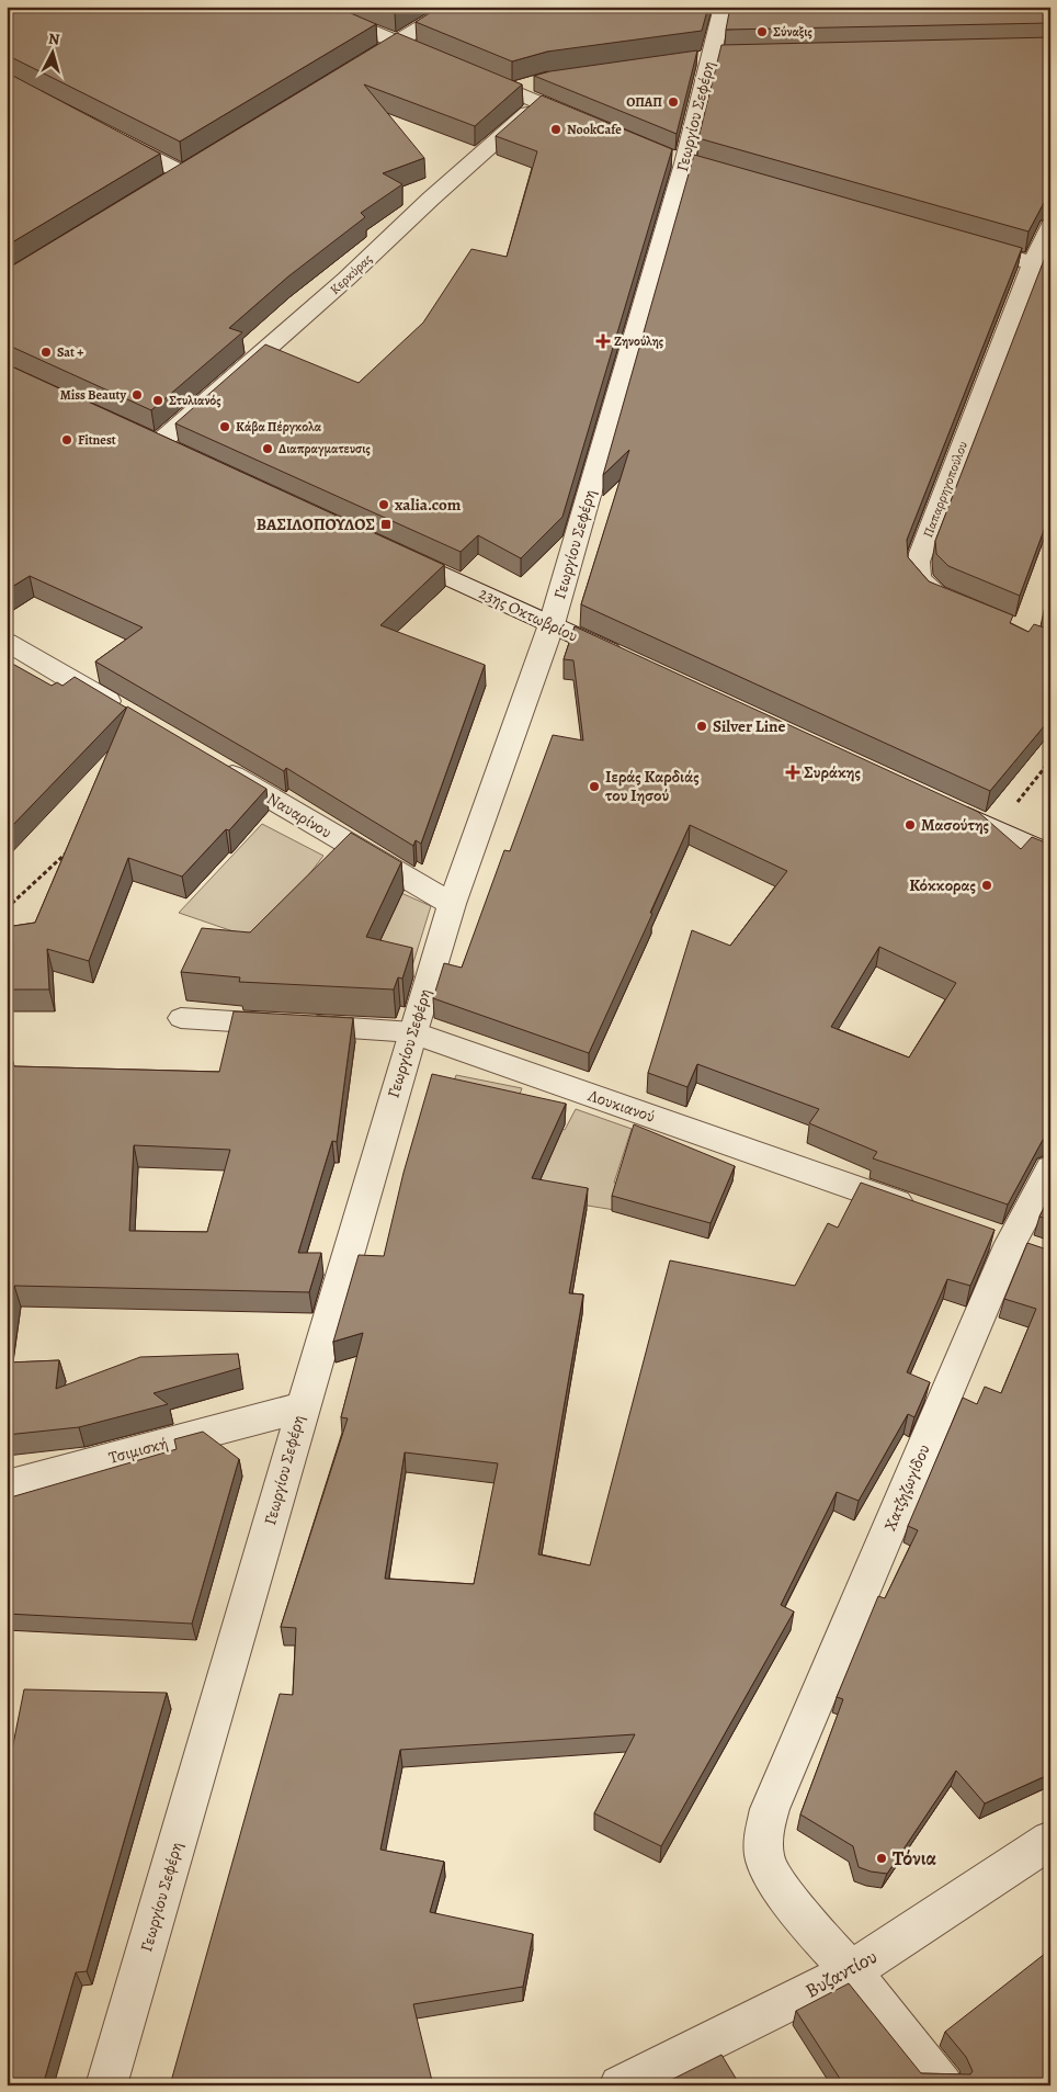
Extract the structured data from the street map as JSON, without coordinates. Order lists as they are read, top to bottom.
{
  "streets": {
    "street": [
      "Γεωργίου Σεφέρη",
      "Κερκύρας",
      "Παπαρρηγοπούλου",
      "23ης Οκτωβρίου",
      "Ναυαρίνου",
      "Λουκιανού",
      "Τσιμισκή",
      "Χατζηζωγίδου",
      "Βυζαντίου"
    ]
  },
  "crossings": [
    ["Γεωργίου Σεφέρη", "23ης Οκτωβρίου"],
    ["Γεωργίου Σεφέρη", "Ναυαρίνου"],
    ["Γεωργίου Σεφέρη", "Λουκιανού"],
    ["Γεωργίου Σεφέρη", "Τσιμισκή"],
    ["Χατζηζωγίδου", "Βυζαντίου"]
  ],
  "places": {
    "other": [
      "Σύναξις",
      "ΟΠΑΠ",
      "NookCafe",
      "Sat +",
      "Miss Beauty",
      "Στυλιανός",
      "Κάβα Πέργκολα",
      "Fitnest",
      "Διαπραγματευσις",
      "xalia.com",
      "Silver Line",
      "Ιεράς Καρδιάς του Ιησού",
      "Μασούτης",
      "Κόκκορας",
      "Τόνια"
    ],
    "health": ["Ζηνούλης", "Συράκης"],
    "transit": ["ΒΑΣΙΛΟΠΟΥΛΟΣ"]
  },
  "north": "top"
}
